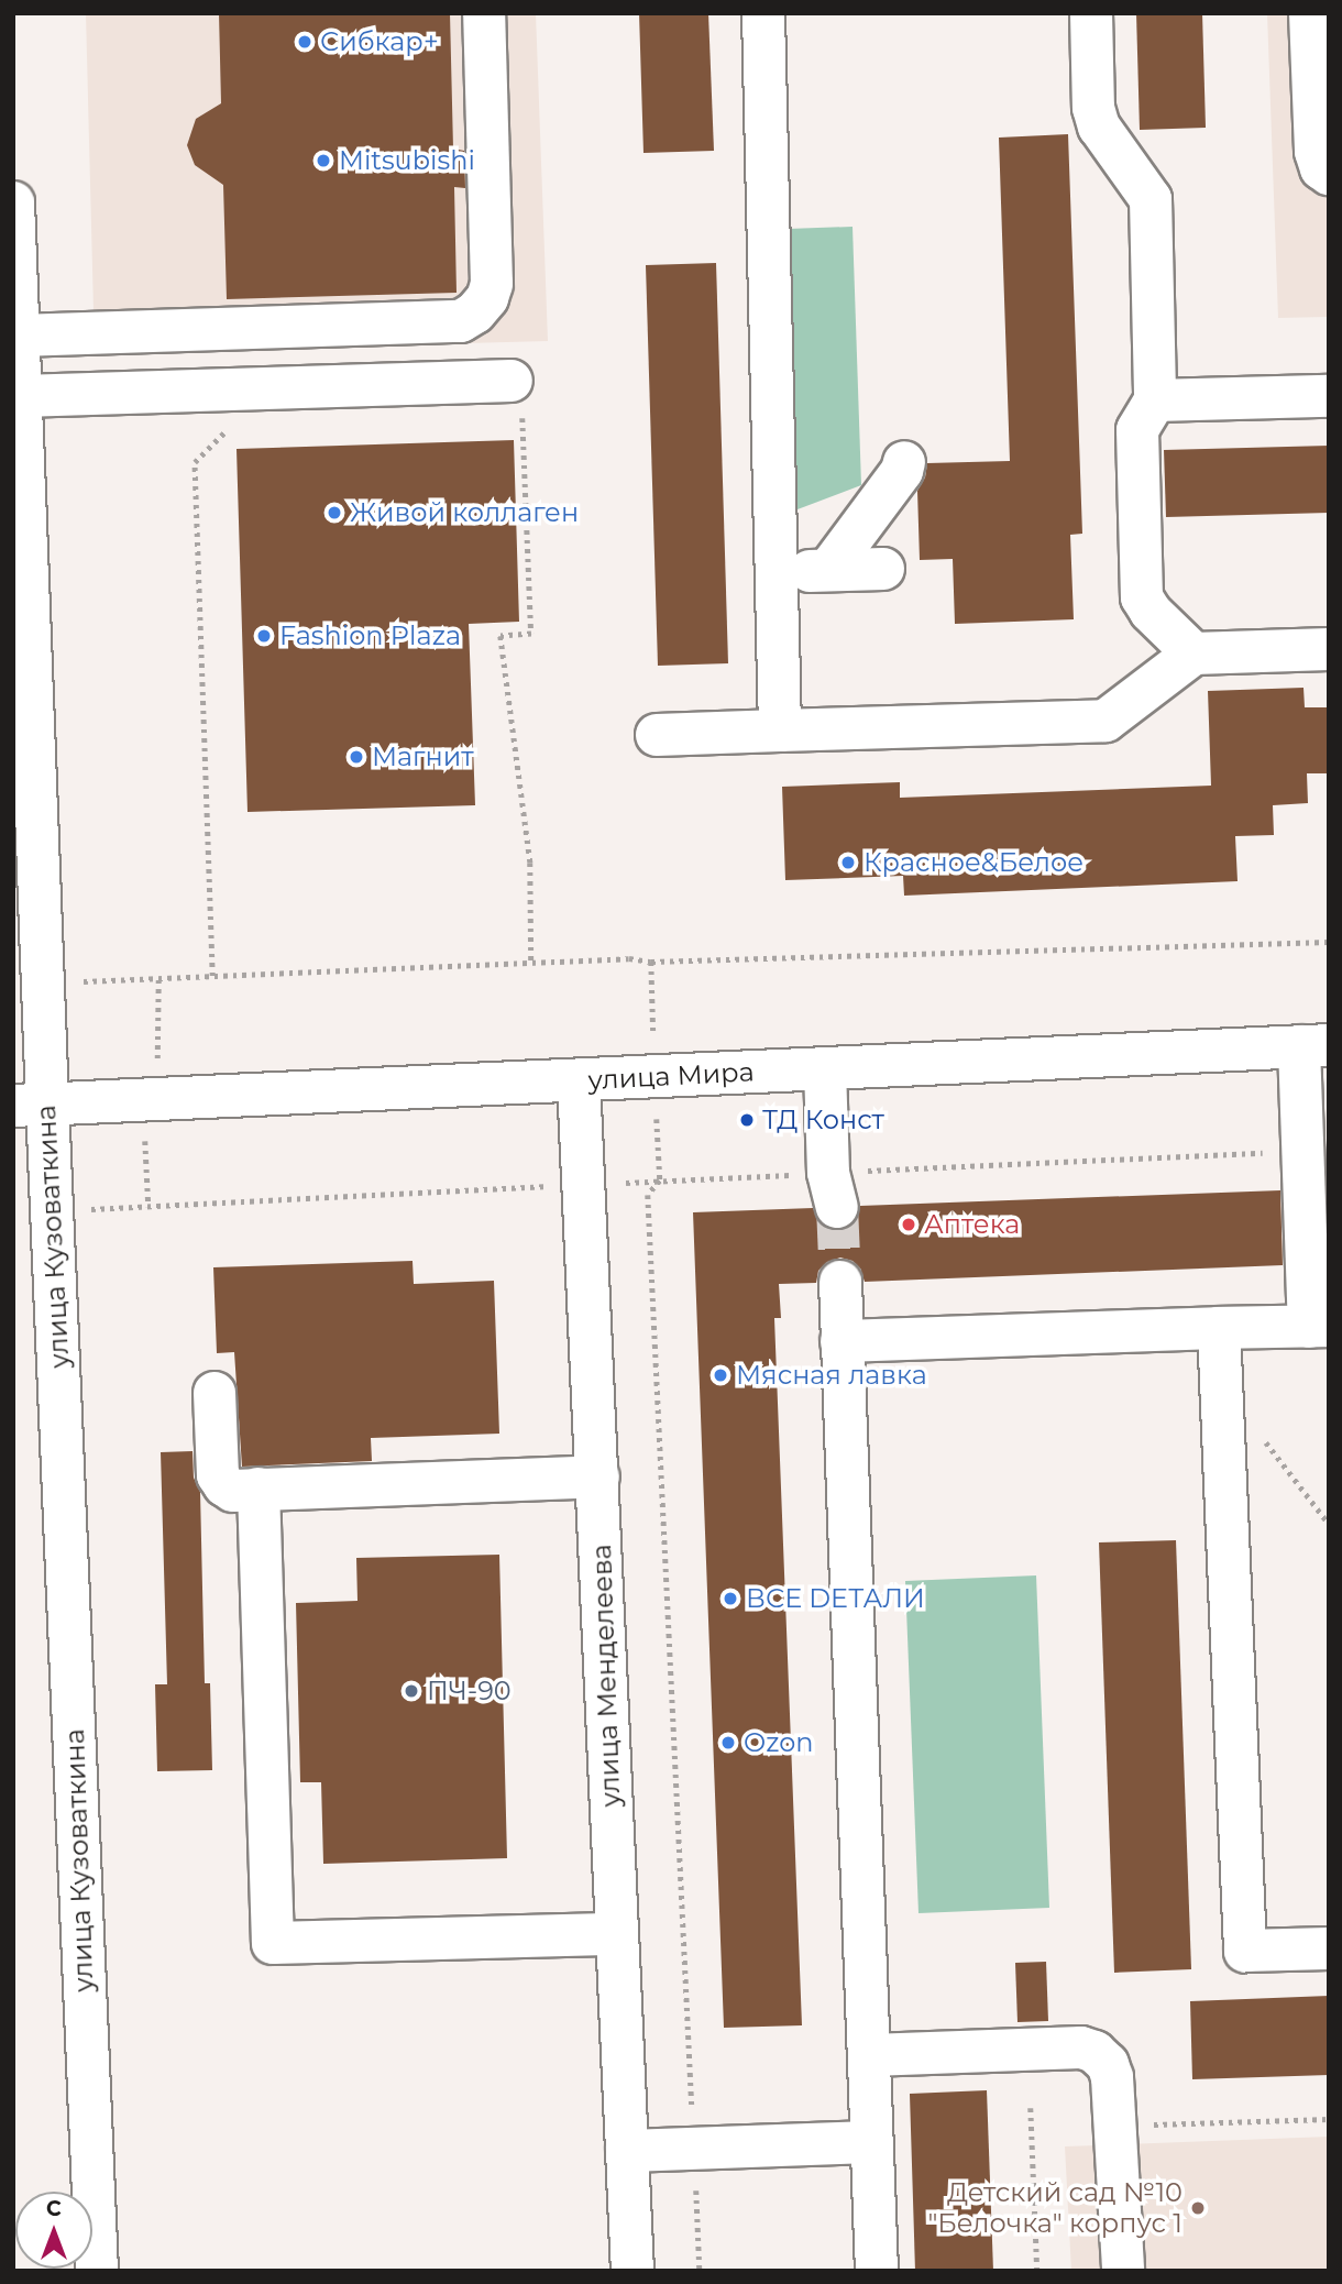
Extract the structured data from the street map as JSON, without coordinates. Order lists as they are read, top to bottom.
{
  "streets": {
    "main road": ["улица Мира", "улица Кузоваткина", "улица Менделеева"]
  },
  "crossings": [
    ["улица Мира", "улица Кузоваткина"],
    ["улица Мира", "улица Менделеева"]
  ],
  "places": [
    "Сибкар+",
    "Mitsubishi",
    "Живой коллаген",
    "Fashion Plaza",
    "Магнит",
    "Красное&Белое",
    "ТД Конст",
    "Аптека",
    "Мясная лавка",
    "ВСЕ DEТАЛИ",
    "ПЧ-90",
    "Ozon",
    "Детский сад №10 \"Белочка\" корпус 1"
  ],
  "north": "top"
}
